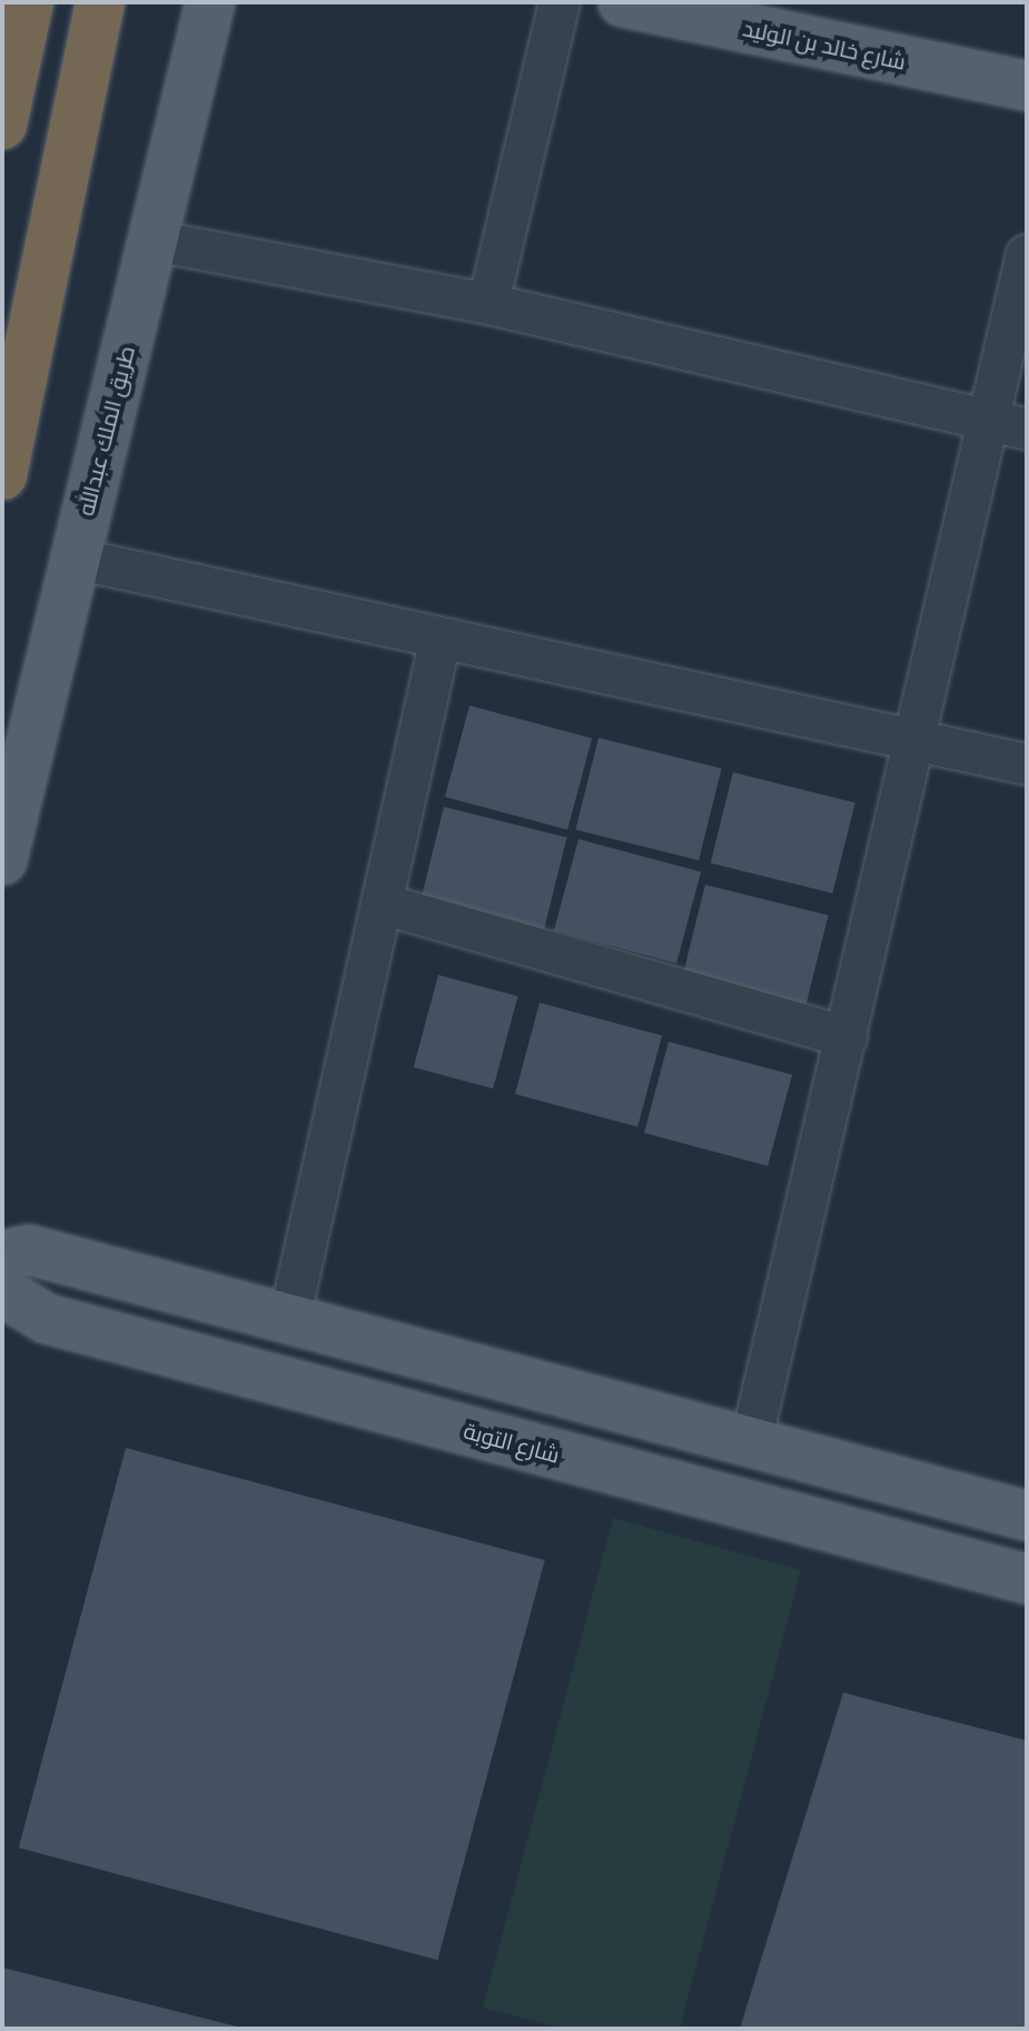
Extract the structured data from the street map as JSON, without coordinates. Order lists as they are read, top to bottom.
{
  "streets": {
    "main road": ["شارع خالد بن الوليد", "طريق الملك عبدالله", "شارع التوبة"]
  }
}
